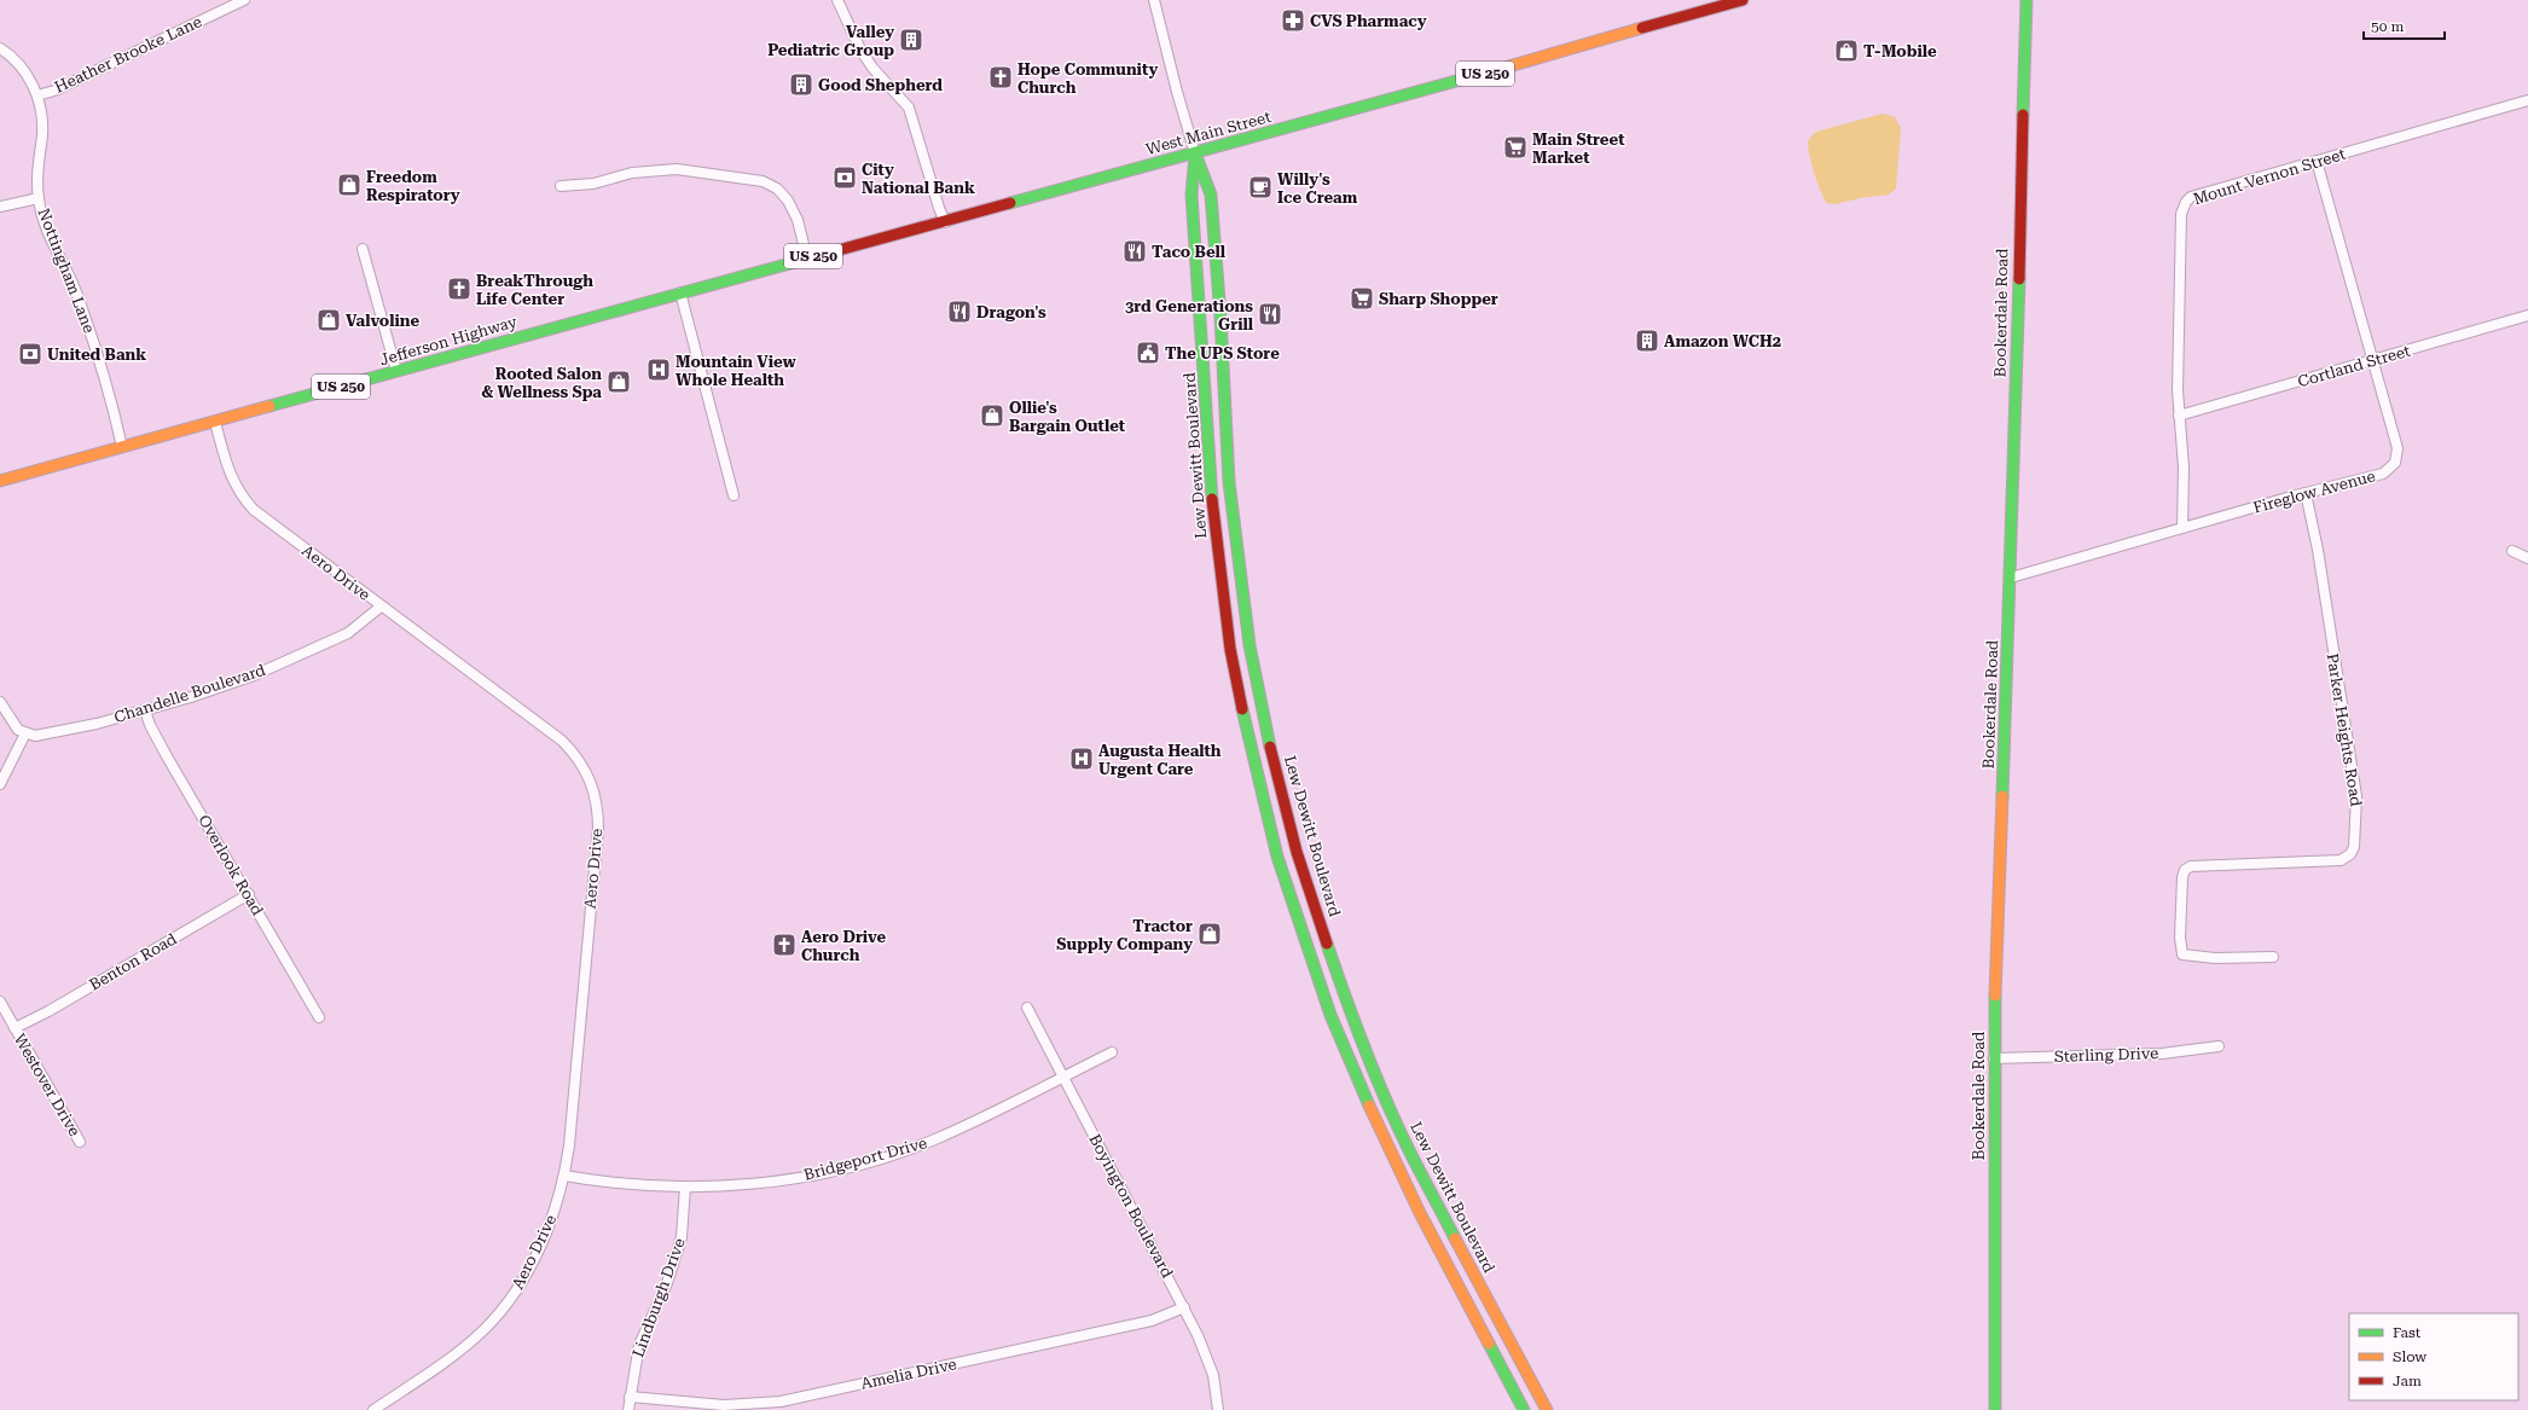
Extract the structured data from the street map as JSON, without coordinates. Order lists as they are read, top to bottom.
{
  "streets": {
    "main road": [
      "US 250",
      "West Main Street",
      "Bookerdale Road",
      "Jefferson Highway",
      "Lew Dewitt Boulevard"
    ],
    "street": [
      "Heather Brooke Lane",
      "Mount Vernon Street",
      "Nottingham Lane",
      "Cortland Street",
      "Fireglow Avenue",
      "Aero Drive",
      "Chandelle Boulevard",
      "Parker Heights Road",
      "Overlook Road",
      "Benton Road",
      "Sterling Drive",
      "Westover Drive",
      "Bridgeport Drive",
      "Boyington Boulevard",
      "Lindburgh Drive",
      "Amelia Drive"
    ]
  },
  "crossings": [
    ["Heather Brooke Lane", "Nottingham Lane"],
    ["West Main Street", "Jefferson Highway"],
    ["West Main Street", "Lew Dewitt Boulevard"],
    ["Mount Vernon Street", "Cortland Street"],
    ["Mount Vernon Street", "Fireglow Avenue"],
    ["Nottingham Lane", "Jefferson Highway"],
    ["Bookerdale Road", "Fireglow Avenue"],
    ["Bookerdale Road", "Sterling Drive"],
    ["Jefferson Highway", "Aero Drive"],
    ["Cortland Street", "Fireglow Avenue"],
    ["Fireglow Avenue", "Parker Heights Road"],
    ["Aero Drive", "Chandelle Boulevard"],
    ["Chandelle Boulevard", "Overlook Road"],
    ["Overlook Road", "Benton Road"],
    ["Benton Road", "Westover Drive"],
    ["Bridgeport Drive", "Boyington Boulevard"],
    ["Bridgeport Drive", "Lindburgh Drive"],
    ["Boyington Boulevard", "Amelia Drive"],
    ["Lindburgh Drive", "Amelia Drive"]
  ],
  "places": {
    "pharmacy": ["CVS Pharmacy"],
    "building": ["Valley Pediatric Group", "Good Shepherd", "Amazon WCH2"],
    "shop": [
      "T-Mobile",
      "Freedom Respiratory",
      "Valvoline",
      "Rooted Salon & Wellness Spa",
      "Ollie's Bargain Outlet",
      "Tractor Supply Company"
    ],
    "church": ["Hope Community Church", "BreakThrough Life Center", "Aero Drive Church"],
    "supermarket": ["Main Street Market", "Sharp Shopper"],
    "bank": ["City National Bank", "United Bank"],
    "cafe": ["Willy's Ice Cream"],
    "restaurant": ["Taco Bell", "Dragon's", "3rd Generations Grill"],
    "public building": ["The UPS Store"],
    "hospital": ["Mountain View Whole Health", "Augusta Health Urgent Care"]
  },
  "legend": ["Fast", "Slow", "Jam"],
  "scale_bar": "50 m"
}
